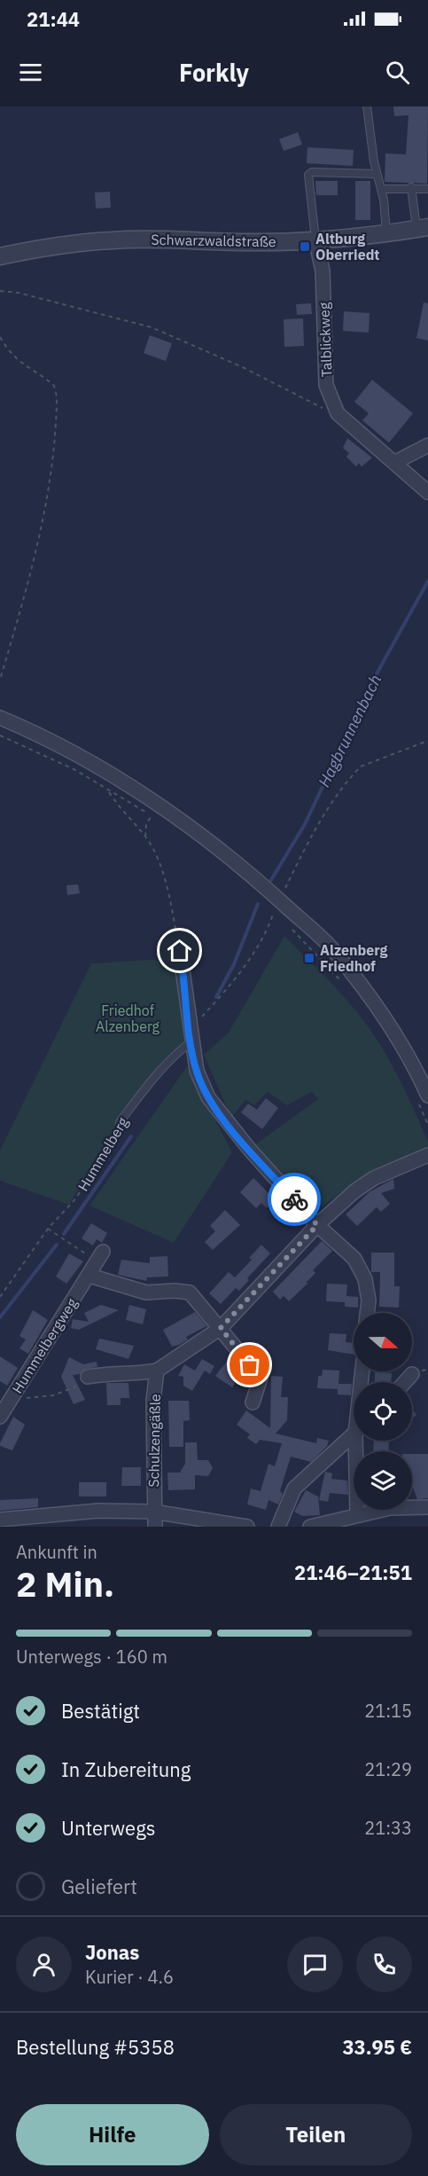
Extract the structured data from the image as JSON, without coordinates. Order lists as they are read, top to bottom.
{
  "streets": {
    "street": [
      "Schwarzwaldstraße",
      "Talblickweg",
      "Hummelbergweg",
      "Schulzengäßle"
    ],
    "lane": ["Hummelberg"]
  },
  "crossings": [
    ["Schwarzwaldstraße", "Talblickweg"]
  ],
  "water": ["Hagbrunnenbach"],
  "parks": ["Friedhof Alzenberg"],
  "places": {
    "transit": ["Altburg Oberriedt", "Alzenberg Friedhof"]
  },
  "north": "right",
  "page": {
    "status": "21:44",
    "header": "Forkly",
    "heading": ["2 Min.", "Ankunft in", "21:46–21:51"],
    "panel": [
      "Jonas",
      "Kurier · 4.6",
      "Bestellung #5358",
      "33.95 €"
    ],
    "bar": "Unterwegs · 160 m",
    "list": [
      ["Bestätigt", "21:15"],
      ["In Zubereitung", "21:29"],
      ["Unterwegs", "21:33"],
      "Geliefert"
    ],
    "buttons": ["Hilfe", "Teilen"]
  }
}
